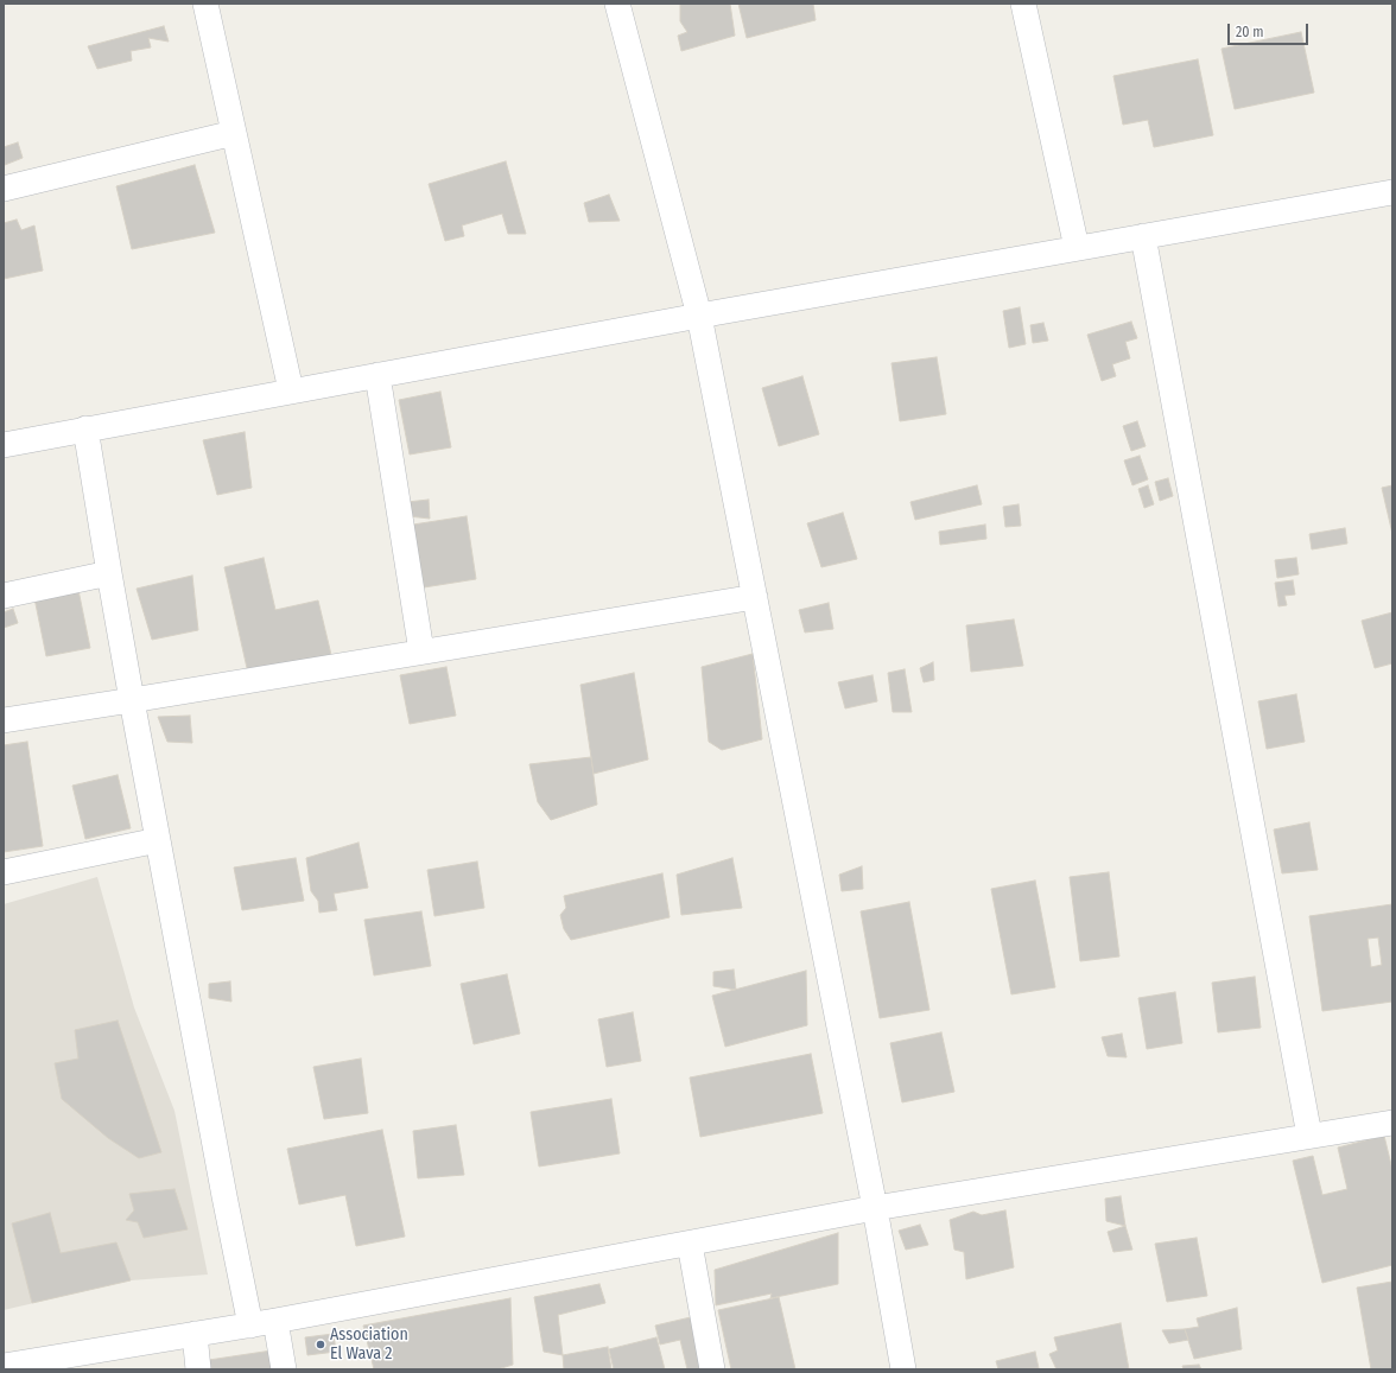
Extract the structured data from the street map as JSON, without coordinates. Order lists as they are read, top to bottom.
{
  "places": ["Association El Wava 2"],
  "scale_bar": "20 m"
}
